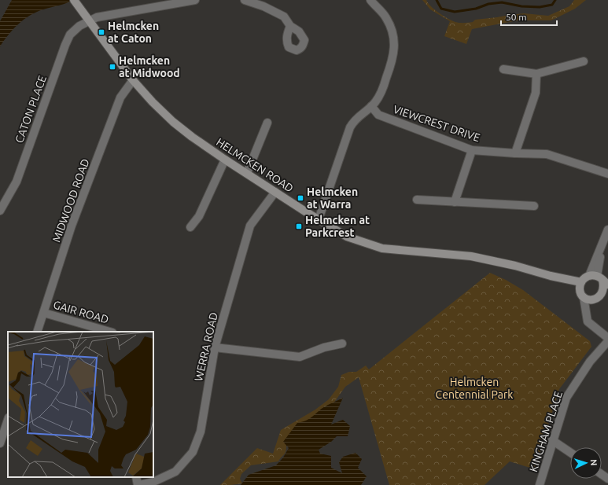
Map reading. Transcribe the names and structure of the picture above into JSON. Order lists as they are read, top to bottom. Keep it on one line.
{"streets":{"main road":["HELMCKEN ROAD"],"street":["CATON PLACE","VIEWCREST DRIVE","MIDWOOD ROAD","GAIR ROAD","WERRA ROAD","KINGHAM PLACE"]},"crossings":[["CATON PLACE","HELMCKEN ROAD"],["HELMCKEN ROAD","MIDWOOD ROAD"],["HELMCKEN ROAD","WERRA ROAD"],["MIDWOOD ROAD","GAIR ROAD"]],"parks":["Helmcken Centennial Park"],"places":{"transit":["Helmcken at Caton","Helmcken at Midwood","Helmcken at Warra","Helmcken at Parkcrest"]},"scale_bar":"50 m","north":"right"}
